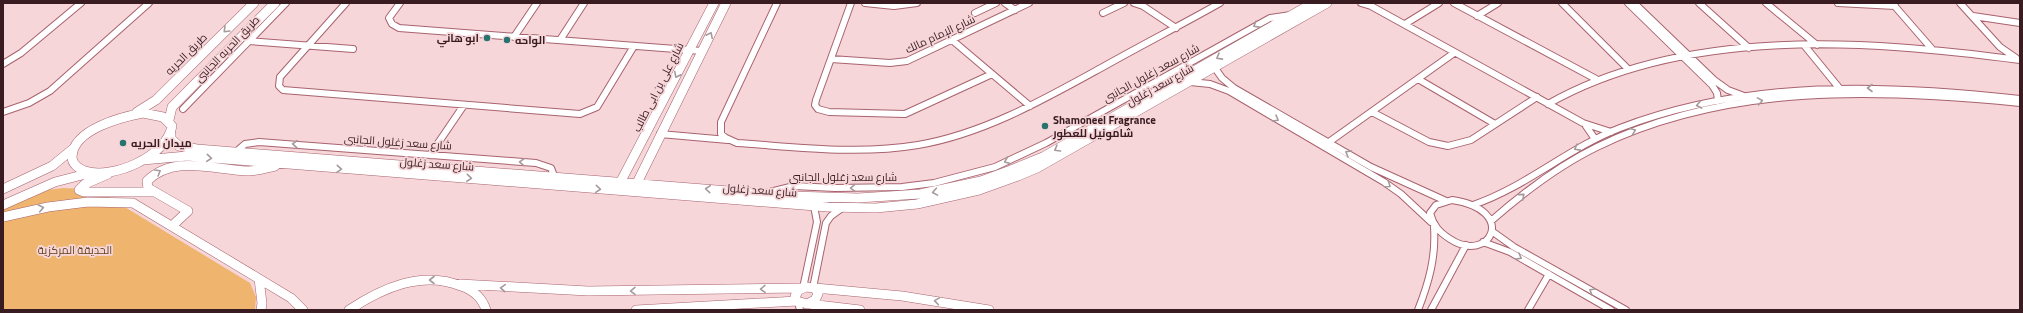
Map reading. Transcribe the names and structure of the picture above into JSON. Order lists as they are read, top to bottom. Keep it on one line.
{"streets":{"main road":["طريق الحريه","شارع سعد زغلول","شارع على بن ابى طالب"],"street":["شارع الإمام مالك","طريق الحريه الجانبى","شارع سعد زغلول الجانبى"]},"crossings":[["شارع سعد زغلول الجانبى","شارع سعد زغلول"],["شارع سعد زغلول","شارع على بن ابى طالب"]],"parks":["الحديقة المركزية"],"places":["ابو هاني","الواحه","Shamoneel Fragrance شامونيل للعطور","ميدان الحريه"]}
